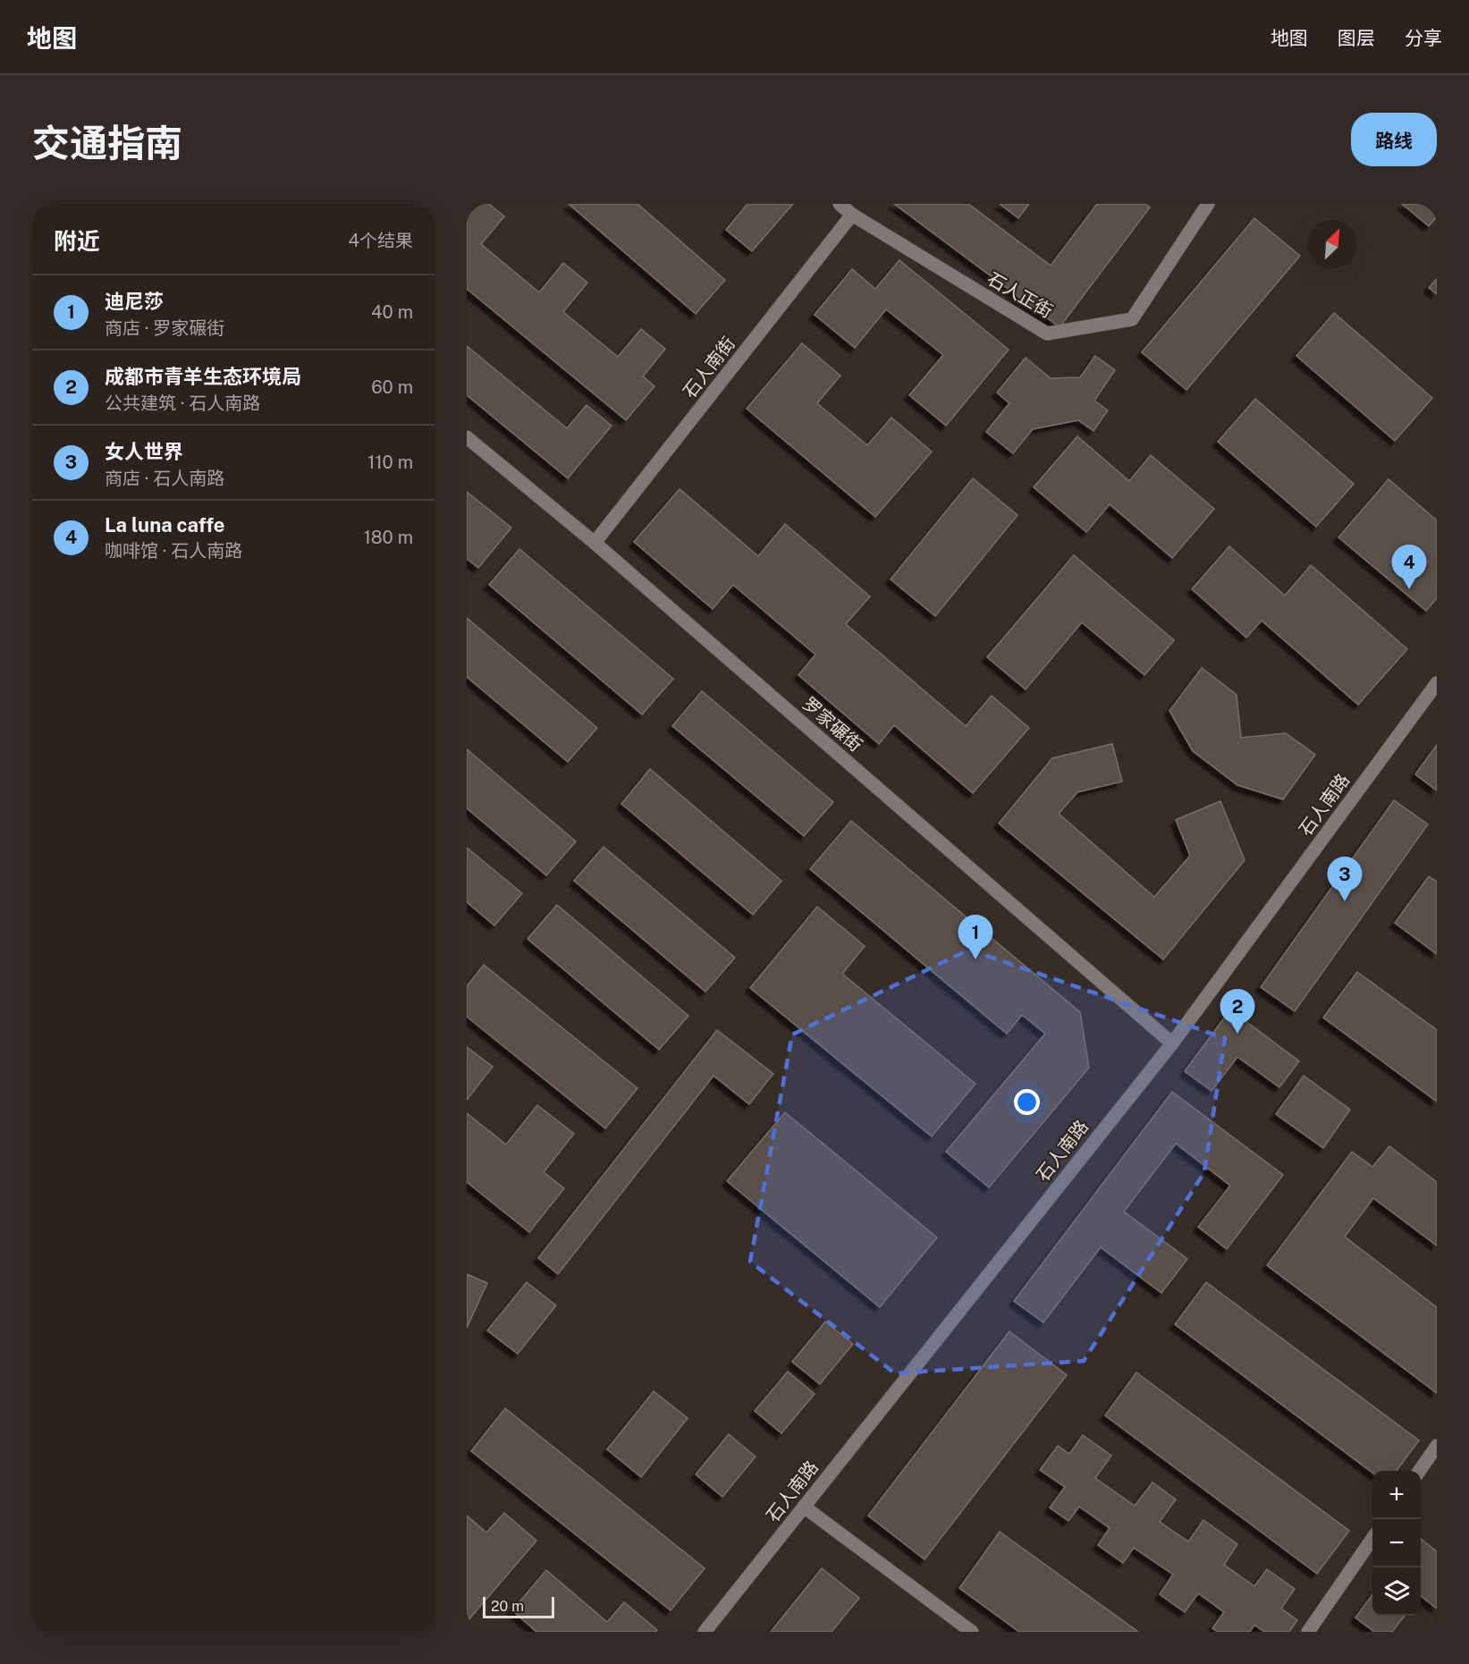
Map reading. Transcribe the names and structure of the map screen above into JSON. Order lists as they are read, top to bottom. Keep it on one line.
{"streets":{"street":["石人正街","石人南街","罗家碾街","石人南路"]},"crossings":[["石人正街","石人南街"],["石人南街","罗家碾街"],["罗家碾街","石人南路"]],"scale_bar":"20 m","north":"top right","page":{"header":"地图","nav":["地图","图层","分享"],"title":"交通指南","buttons":"路线","heading":["附近","4个结果"],"list":[{"mark":"1","name":"迪尼莎","note":"商店 · 罗家碾街","value":"40 m"},{"mark":"2","name":"成都市青羊生态环境局","note":"公共建筑 · 石人南路","value":"60 m"},{"mark":"3","name":"女人世界","note":"商店 · 石人南路","value":"110 m"},{"mark":"4","name":"La luna caffe","note":"咖啡馆 · 石人南路","value":"180 m"}],"pins":["4","3","1","2"],"map_buttons":["+","−"],"scale":"20 m"}}
